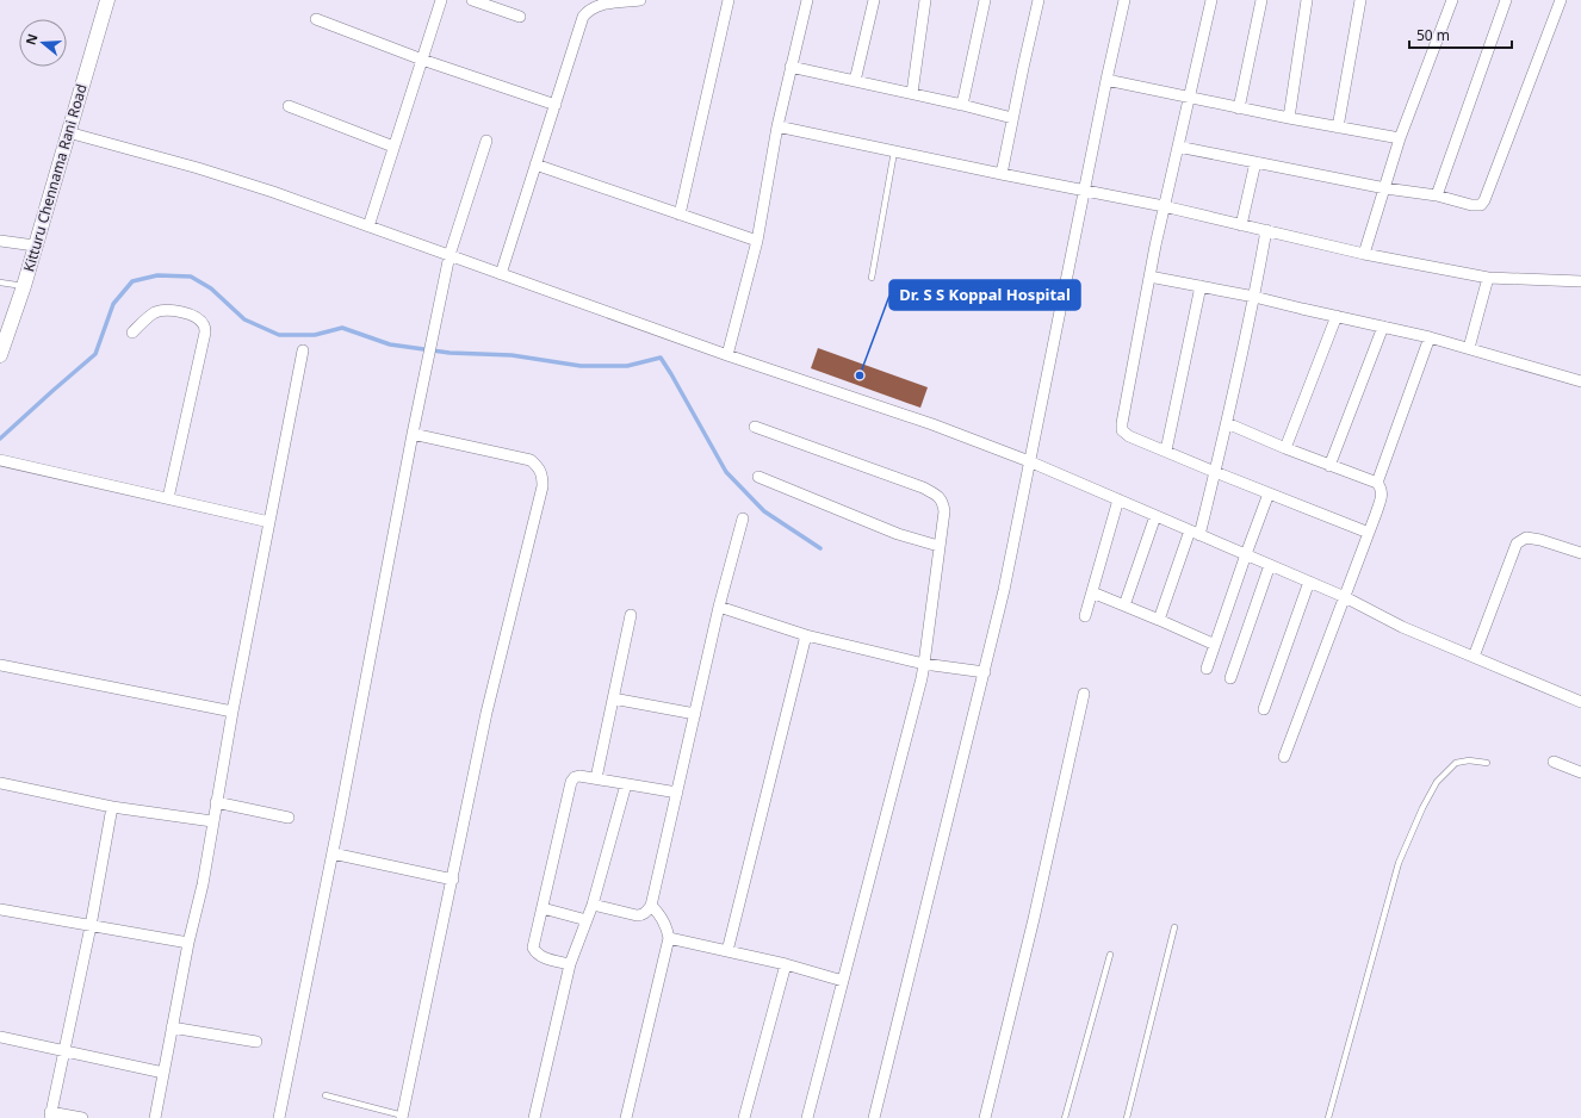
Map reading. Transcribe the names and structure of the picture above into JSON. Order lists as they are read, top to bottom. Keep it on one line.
{"streets":{"street":["Kitturu Chennama Rani Road"]},"places":["Dr. S S Koppal Hospital"],"scale_bar":"50 m","north":"left"}
